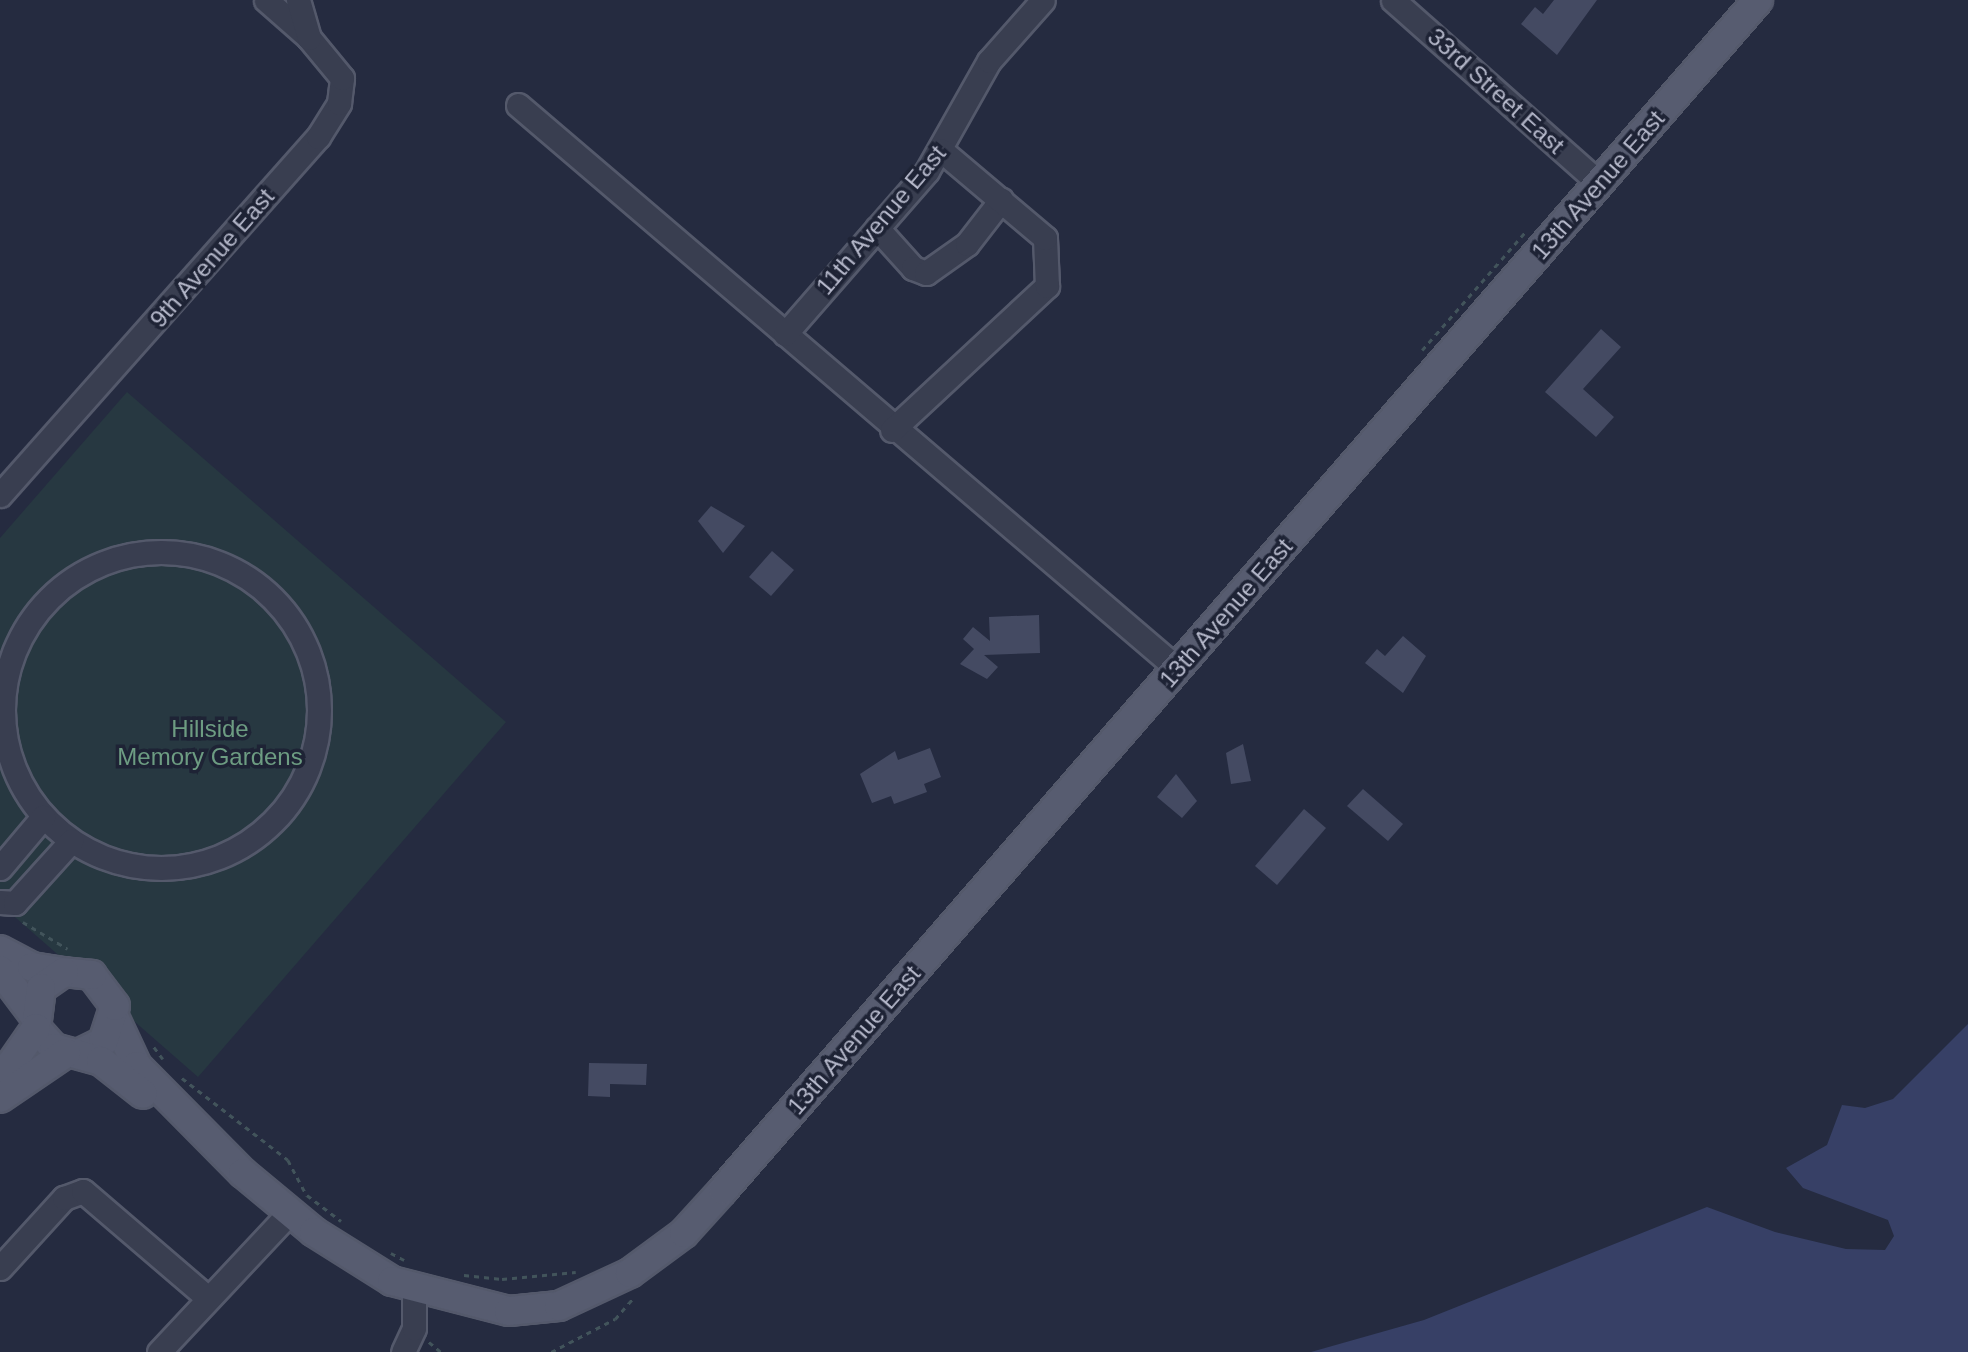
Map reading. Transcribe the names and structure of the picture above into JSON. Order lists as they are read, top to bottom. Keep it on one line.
{"streets":{"main road":["13th Avenue East"],"street":["33rd Street East","11th Avenue East","9th Avenue East"]},"crossings":[["33rd Street East","13th Avenue East"]],"parks":["Hillside Memory Gardens"]}
